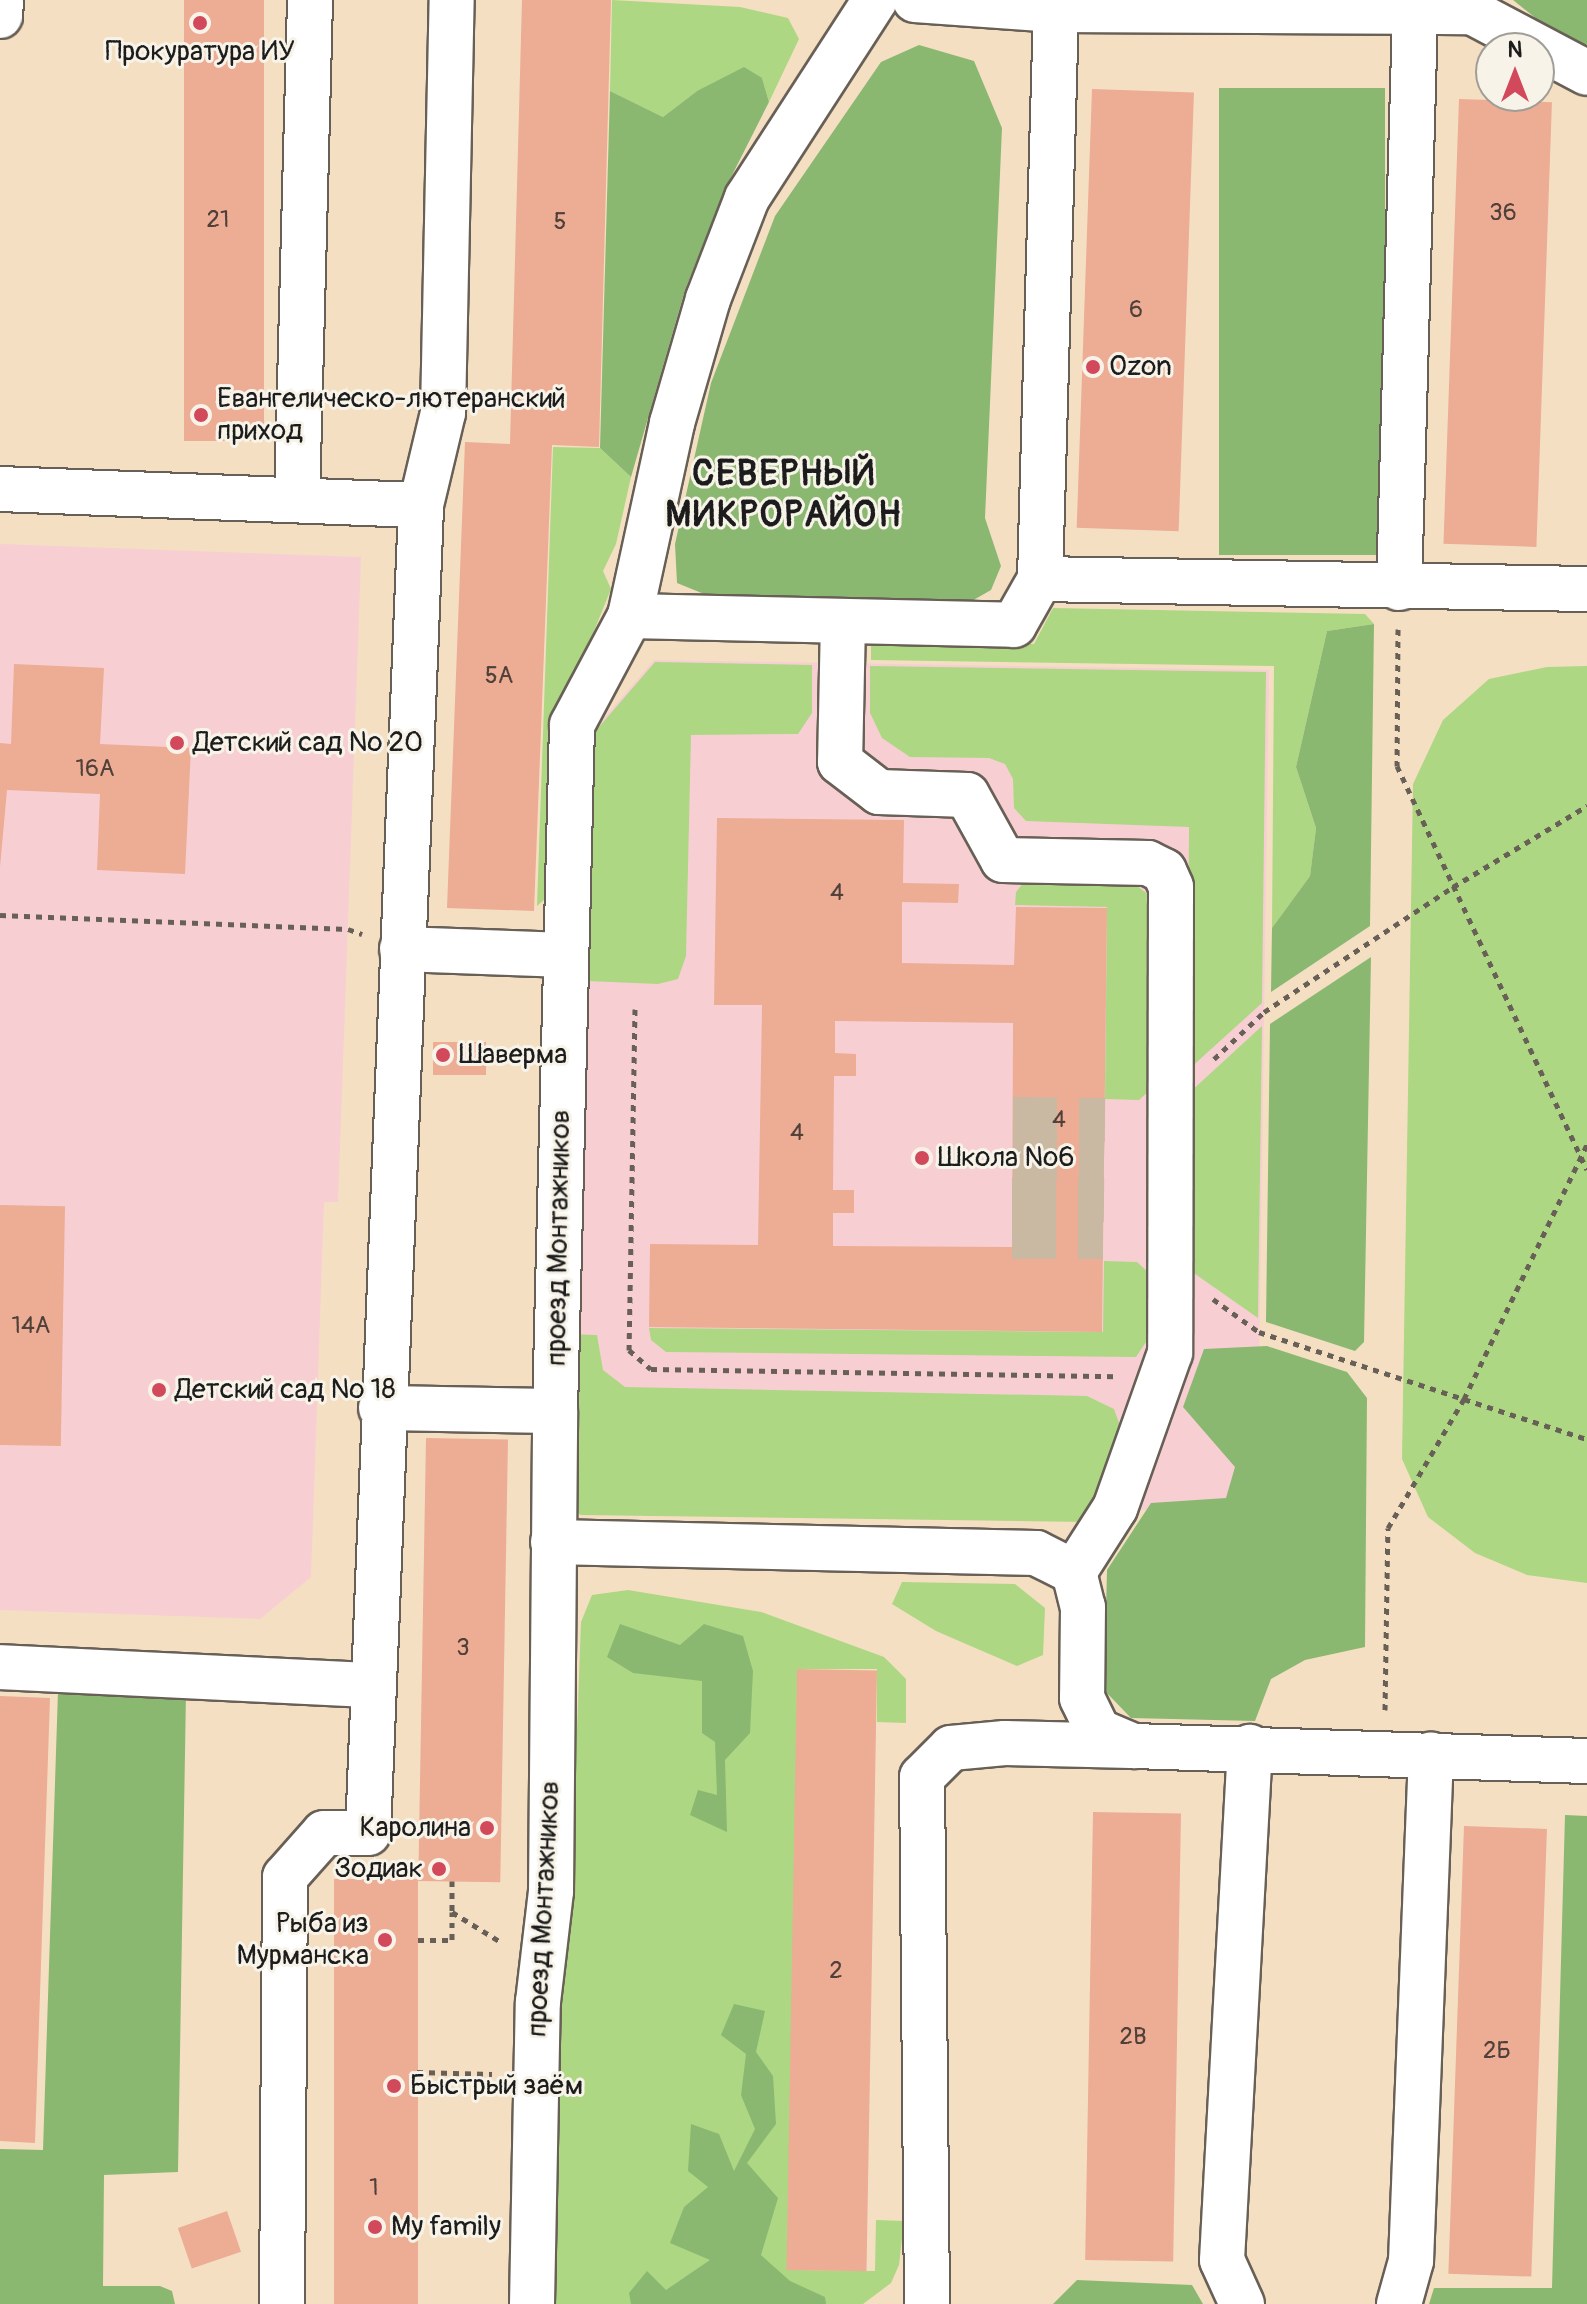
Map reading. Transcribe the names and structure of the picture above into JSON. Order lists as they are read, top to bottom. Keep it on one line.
{"streets":{"street":["проезд Монтажников"]},"districts":["СЕВЕРНЫЙ МИКРОРАЙОН"],"places":["Прокуратура ИУ","Ozon","Евангелическо-лютеранский приход","Детский сад № 20","Шаверма","Школа №6","Детский сад № 18","Каролина","Зодиак","Рыба из Мурманска","Быстрый заём","My family"],"house_numbers":["36","21","5","6","5А","16А","4","4","4","14А","3","2","2В","2Б","1"],"north":"top"}
